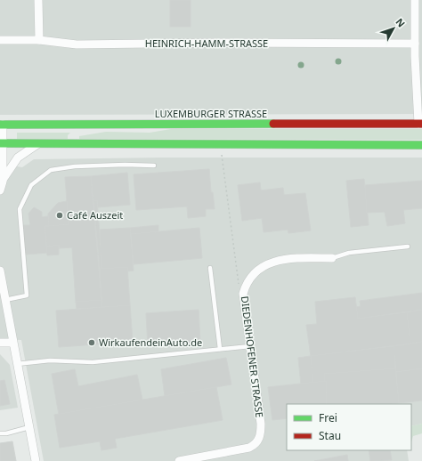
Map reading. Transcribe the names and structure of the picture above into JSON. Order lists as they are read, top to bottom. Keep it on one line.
{"streets":{"main road":["LUXEMBURGER STRASSE"],"street":["HEINRICH-HAMM-STRASSE","DIEDENHOFENER STRASSE"]},"places":["Café Auszeit","WirkaufendeinAuto.de"],"legend":["Frei","Stau"],"north":"top right"}
